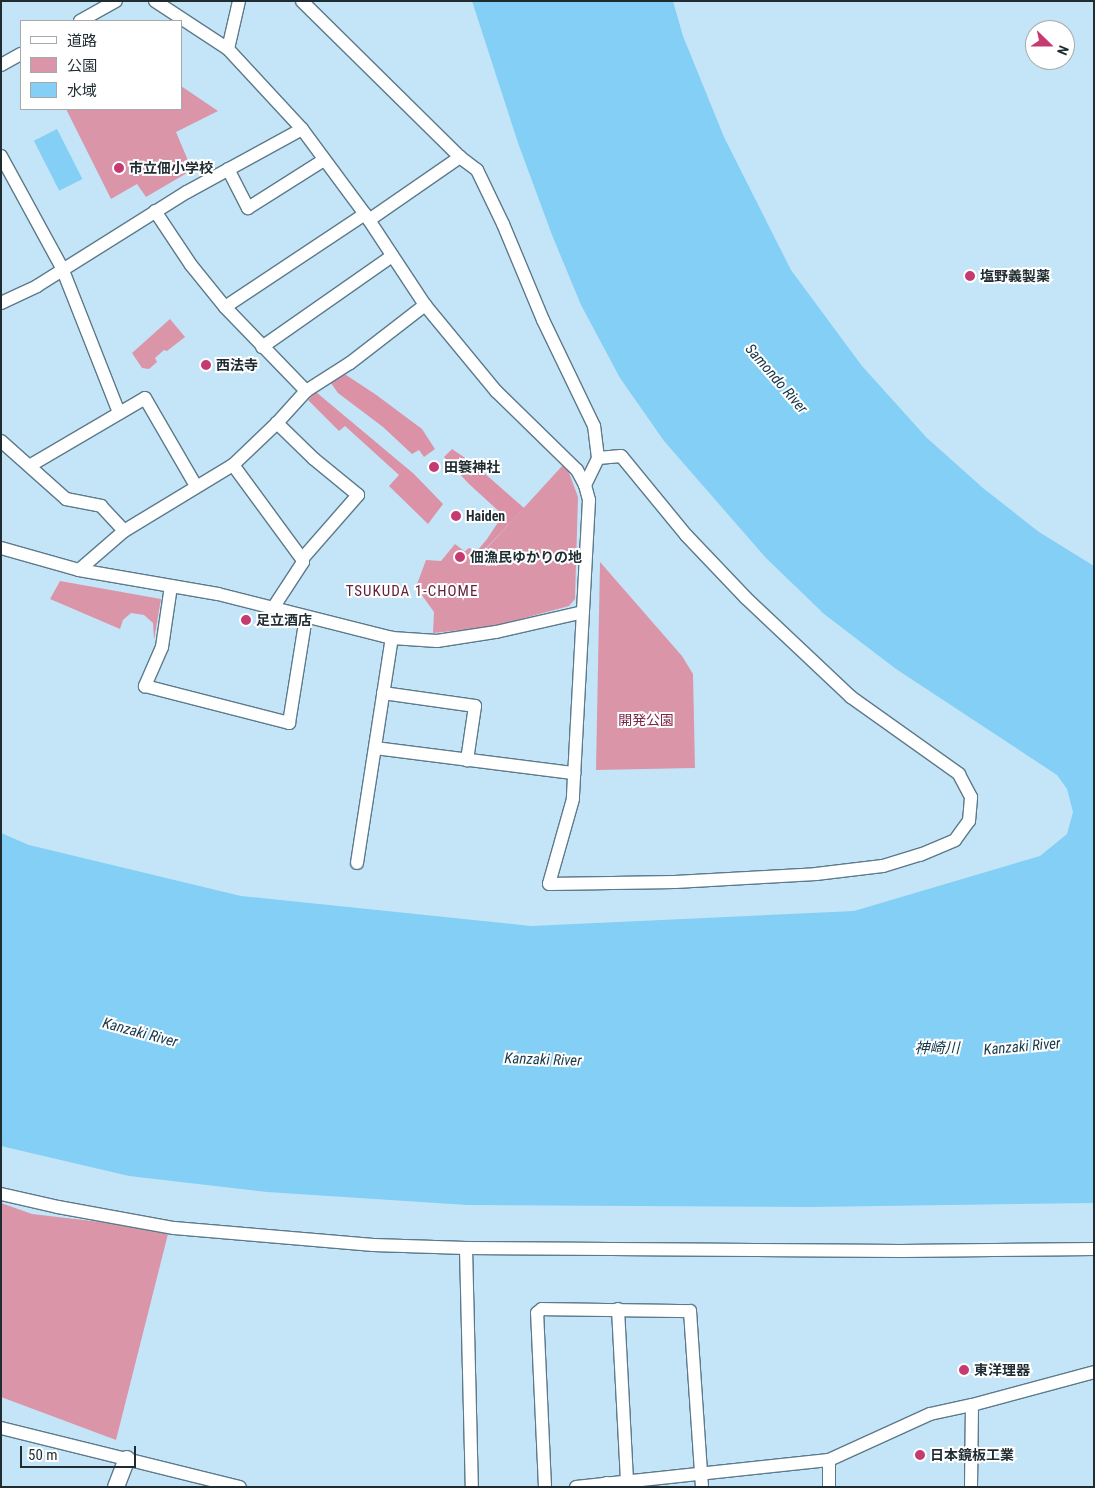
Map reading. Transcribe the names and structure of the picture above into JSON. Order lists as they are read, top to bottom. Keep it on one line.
{"districts":["TSUKUDA 1-CHOME"],"water":["Samondo River","Kanzaki River","神崎川"],"parks":["開発公園"],"places":["市立佃小学校","塩野義製薬","西法寺","田簑神社","Haiden","佃漁民ゆかりの地","足立酒店","東洋理器","日本鏡板工業"],"legend":["道路","公園","水域"],"scale_bar":"50 m","north":"right"}
